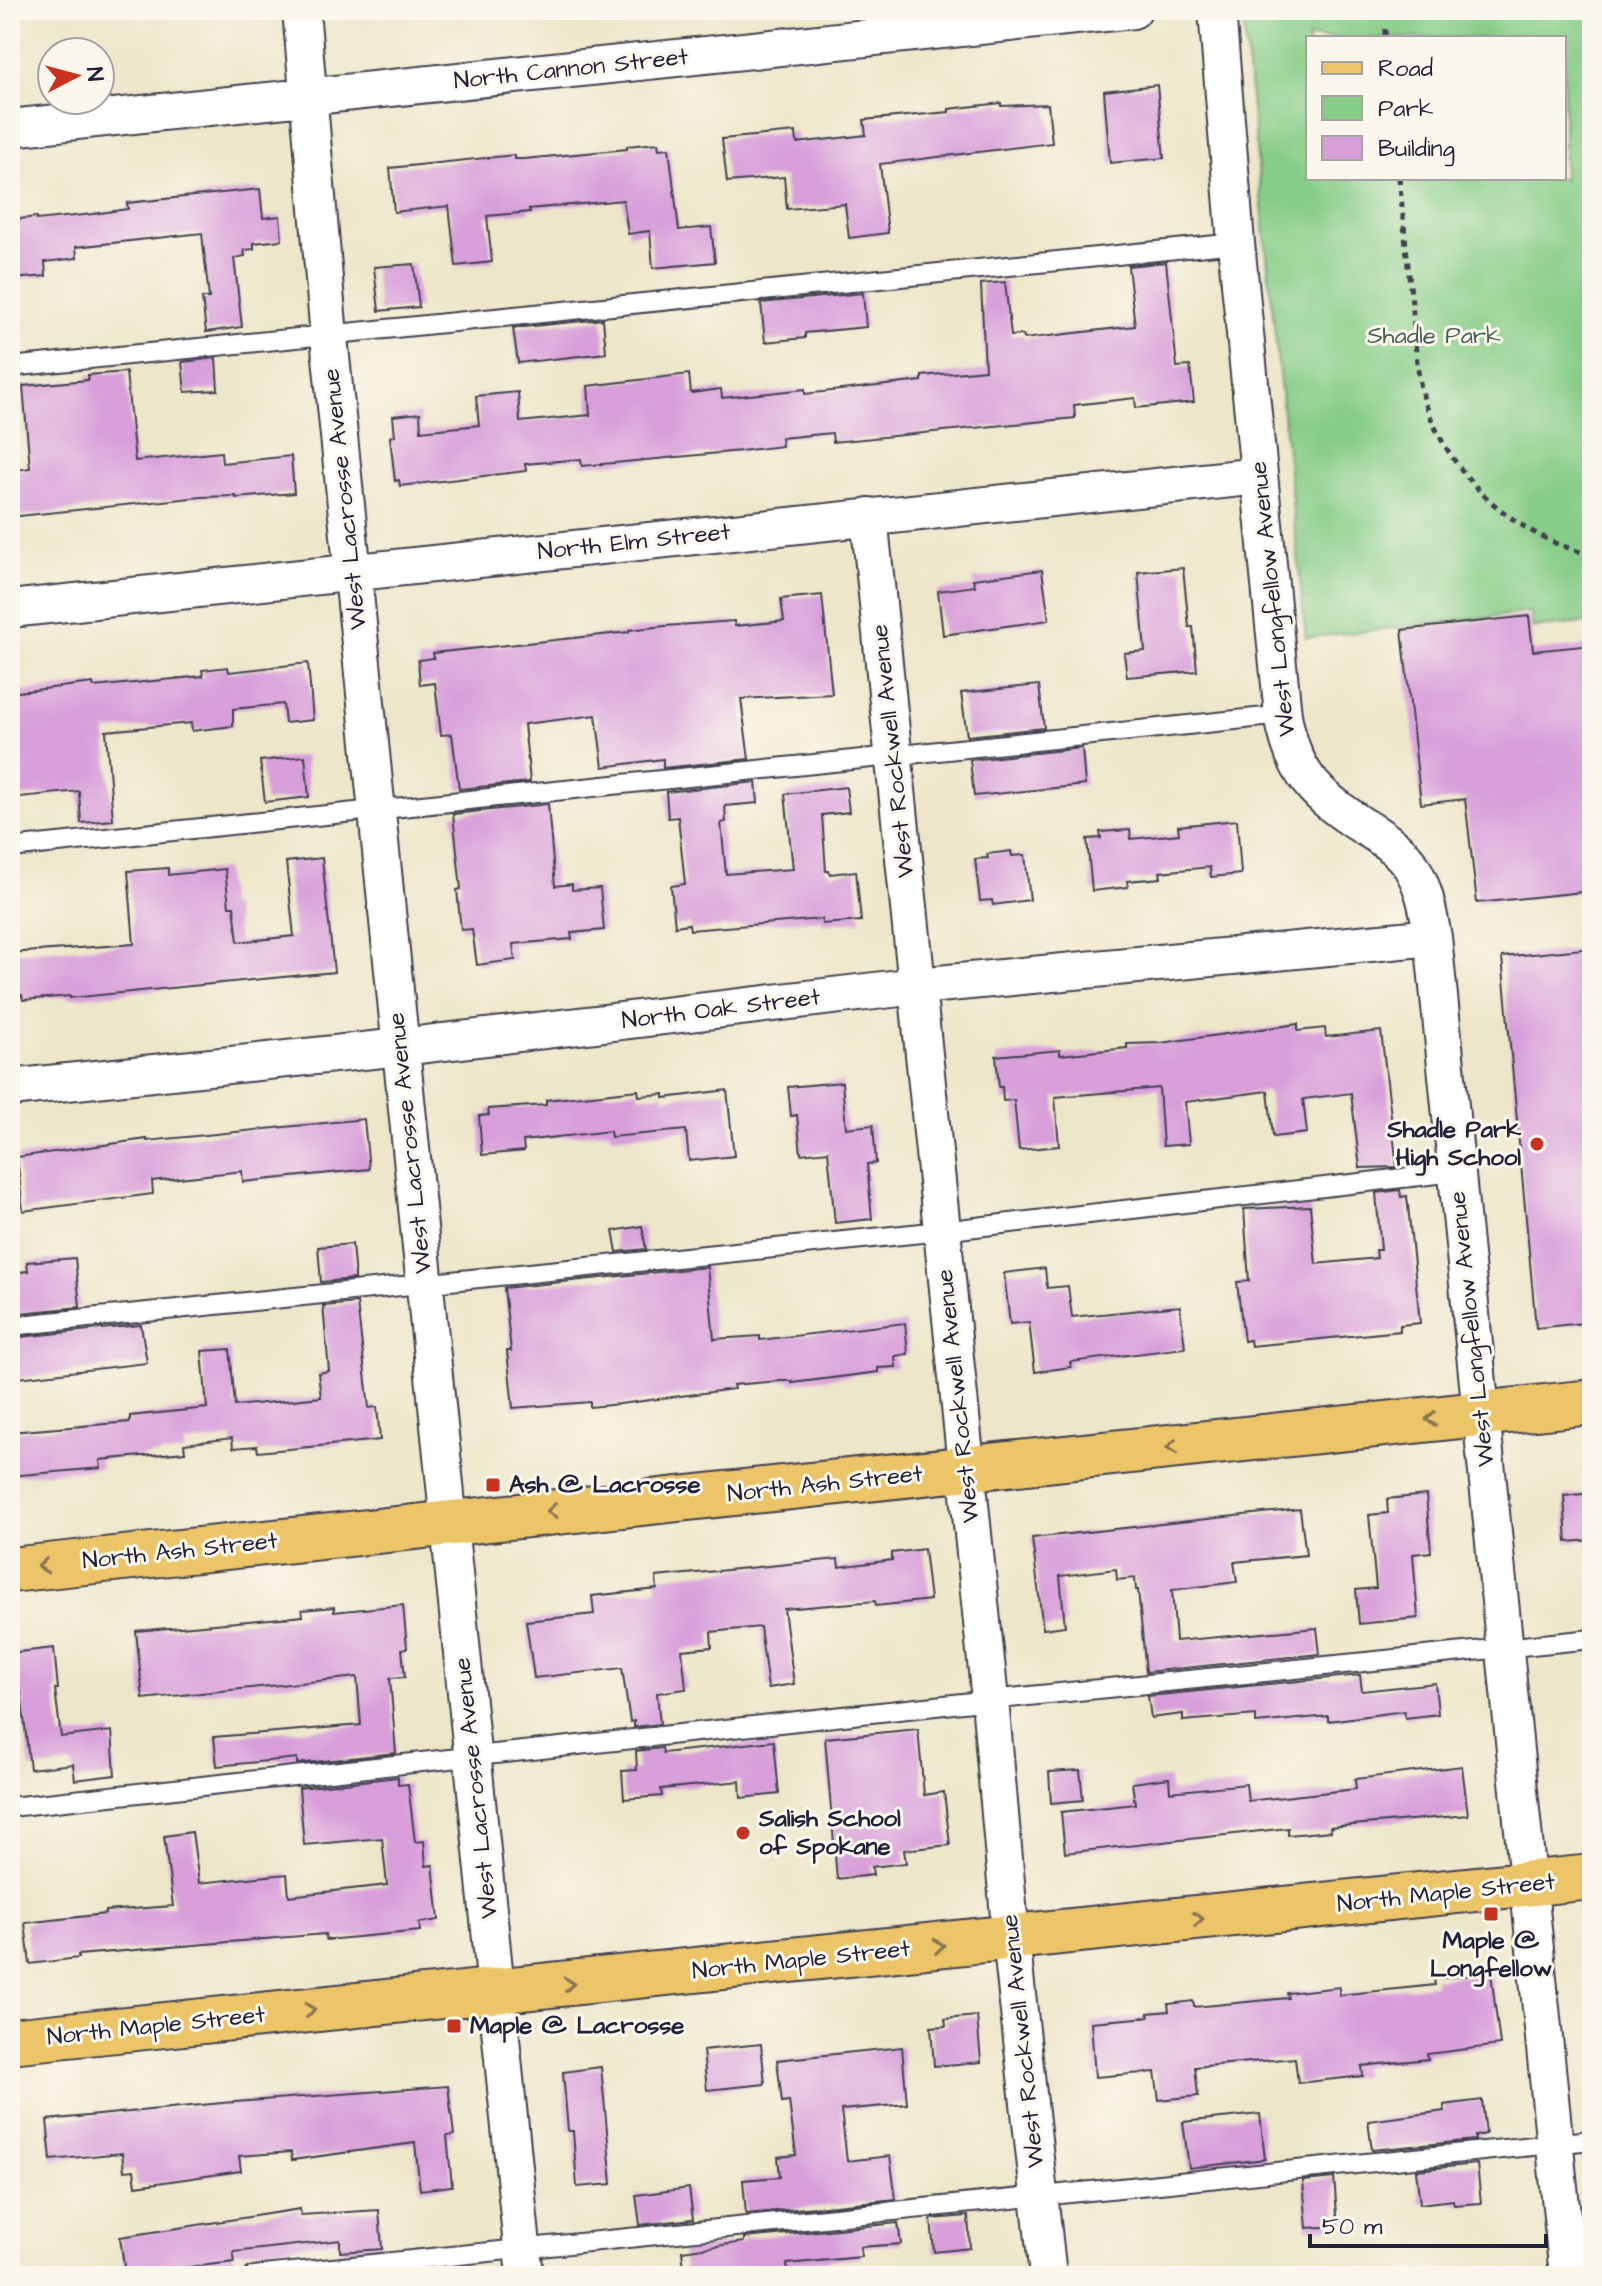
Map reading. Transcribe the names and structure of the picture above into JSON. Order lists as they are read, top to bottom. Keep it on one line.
{"streets":{"main road":["North Ash Street","North Maple Street"],"street":["North Cannon Street","West Lacrosse Avenue","North Elm Street","West Longfellow Avenue","West Rockwell Avenue","North Oak Street"]},"crossings":[["North Cannon Street","West Lacrosse Avenue"],["West Lacrosse Avenue","North Elm Street"],["West Lacrosse Avenue","North Oak Street"],["West Lacrosse Avenue","North Ash Street"],["West Lacrosse Avenue","North Maple Street"],["North Elm Street","West Longfellow Avenue"],["North Elm Street","West Rockwell Avenue"],["West Longfellow Avenue","North Oak Street"],["West Longfellow Avenue","North Ash Street"],["West Longfellow Avenue","North Maple Street"],["West Rockwell Avenue","North Oak Street"],["West Rockwell Avenue","North Ash Street"],["West Rockwell Avenue","North Maple Street"]],"one_way":["North Ash Street","North Maple Street"],"parks":["Shadle Park"],"places":{"other":["Shadle Park High School","Salish School of Spokane"],"transit":["Ash @ Lacrosse","Maple @ Longfellow","Maple @ Lacrosse"]},"legend":["Road","Park","Building"],"scale_bar":"50 m","north":"right"}
